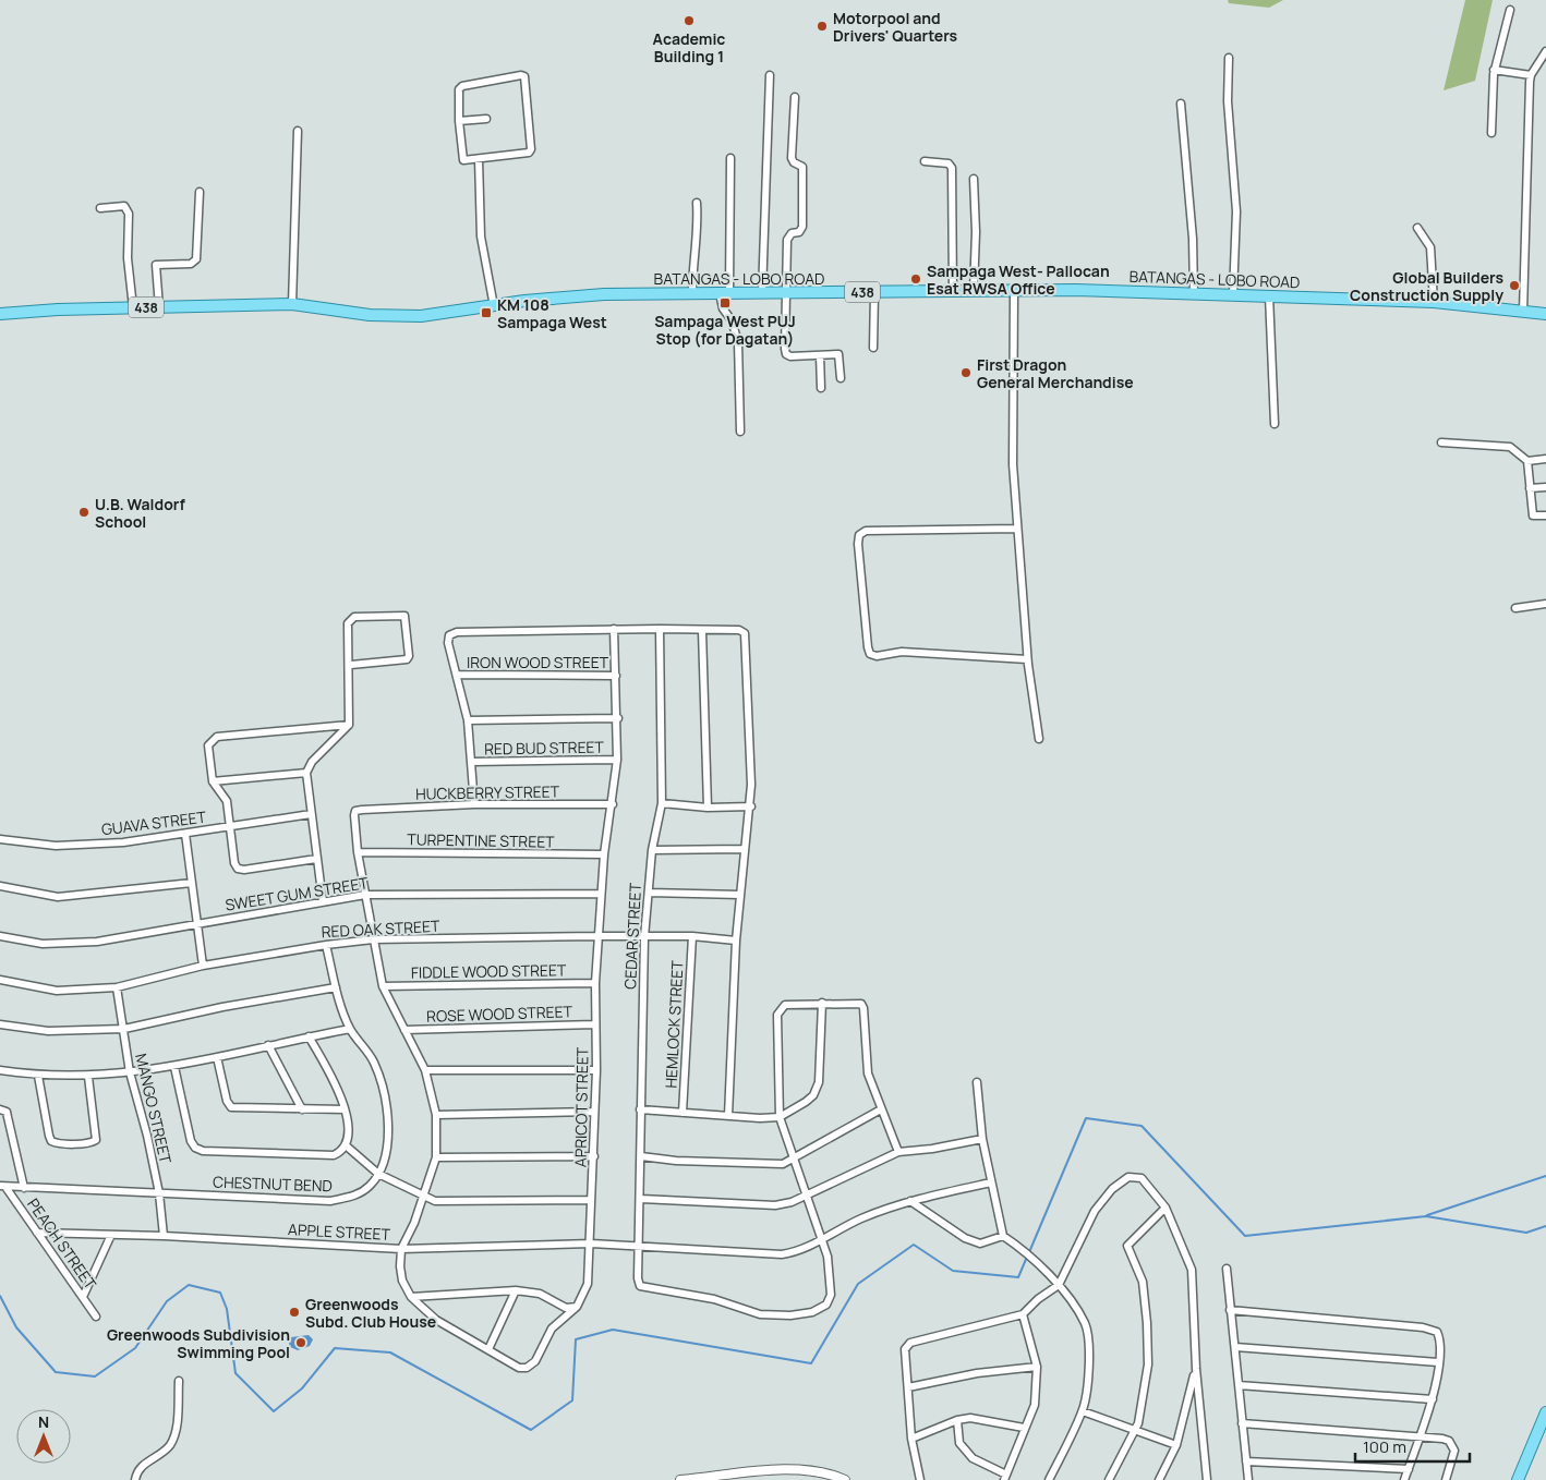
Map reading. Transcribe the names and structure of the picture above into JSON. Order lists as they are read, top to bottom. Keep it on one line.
{"streets":{"main road":["BATANGAS - LOBO ROAD","438"],"street":["IRON WOOD STREET","RED BUD STREET","HUCKBERRY STREET","GUAVA STREET","TURPENTINE STREET","SWEET GUM STREET","RED OAK STREET","CEDAR STREET","FIDDLE WOOD STREET","ROSE WOOD STREET","HEMLOCK STREET","APRICOT STREET","MANGO STREET","CHESTNUT BEND","APPLE STREET","PEACH STREET"]},"crossings":[["IRON WOOD STREET","APRICOT STREET"],["RED BUD STREET","APRICOT STREET"],["HUCKBERRY STREET","TURPENTINE STREET"],["HUCKBERRY STREET","APRICOT STREET"],["TURPENTINE STREET","APRICOT STREET"],["SWEET GUM STREET","APRICOT STREET"],["RED OAK STREET","CEDAR STREET"],["RED OAK STREET","HEMLOCK STREET"],["RED OAK STREET","APRICOT STREET"],["RED OAK STREET","MANGO STREET"],["RED OAK STREET","CHESTNUT BEND"],["CEDAR STREET","APPLE STREET"],["FIDDLE WOOD STREET","APRICOT STREET"],["ROSE WOOD STREET","APRICOT STREET"],["APRICOT STREET","APPLE STREET"],["MANGO STREET","CHESTNUT BEND"],["MANGO STREET","APPLE STREET"],["CHESTNUT BEND","PEACH STREET"],["APPLE STREET","PEACH STREET"]],"places":{"other":["Academic Building 1","Motorpool and Drivers' Quarters","Sampaga West- Pallocan Esat RWSA Office","Global Builders Construction Supply","First Dragon General Merchandise","U.B. Waldorf School","Greenwoods Subd. Club House","Greenwoods Subdivision Swimming Pool"],"transit":["Sampaga West PUJ Stop (for Dagatan)","KM 108 Sampaga West"]},"scale_bar":"100 m","north":"top"}
